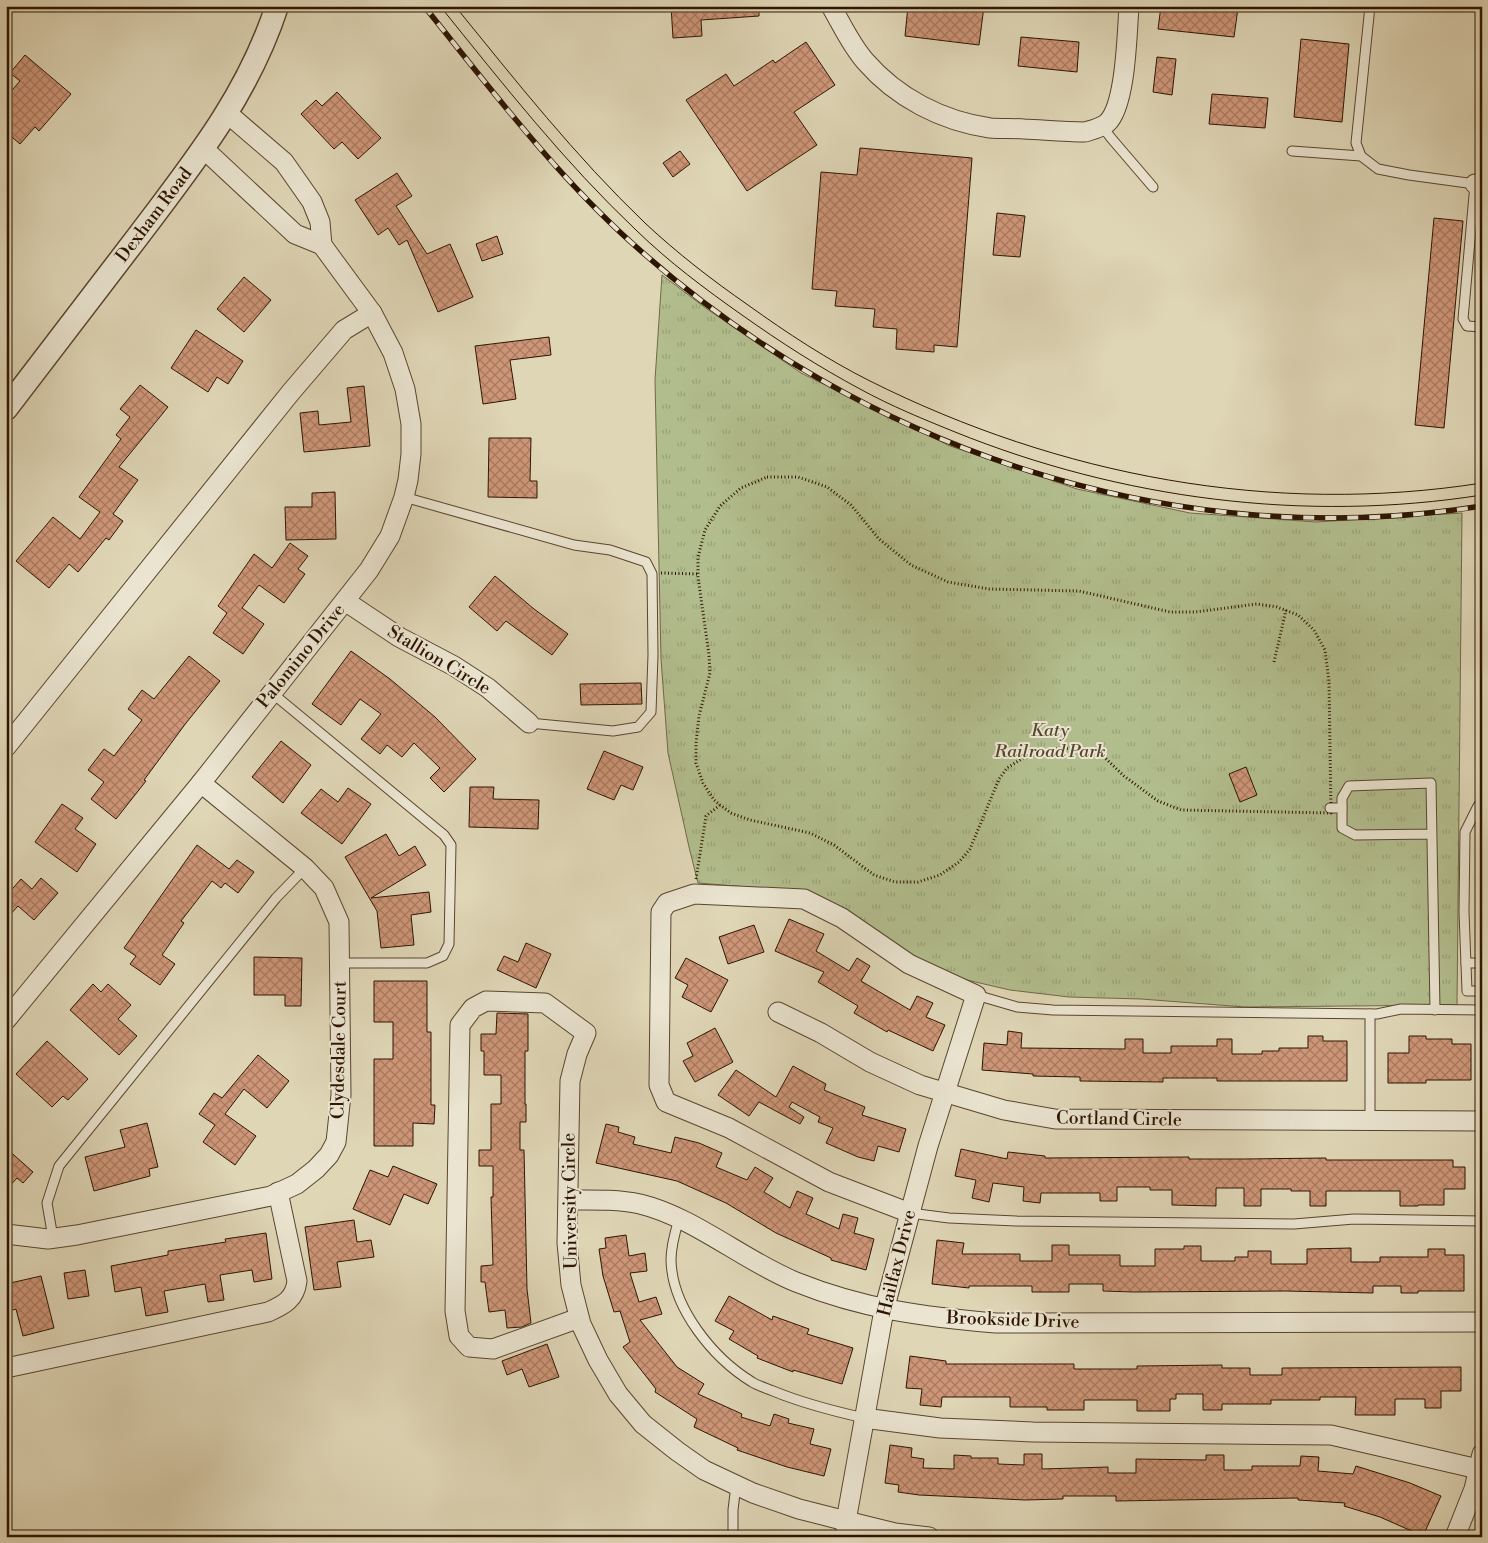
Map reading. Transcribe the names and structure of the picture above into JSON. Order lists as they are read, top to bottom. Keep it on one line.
{"streets":{"street":["Dexham Road","Palomino Drive","Stallion Circle","Clydesdale Court","Cortland Circle","University Circle","Hailfax Drive","Brookside Drive"]},"crossings":[["Palomino Drive","Stallion Circle"],["Palomino Drive","Clydesdale Court"],["Cortland Circle","Hailfax Drive"],["University Circle","Hailfax Drive"],["University Circle","Brookside Drive"],["Hailfax Drive","Brookside Drive"]],"parks":["Katy Railroad Park"]}
